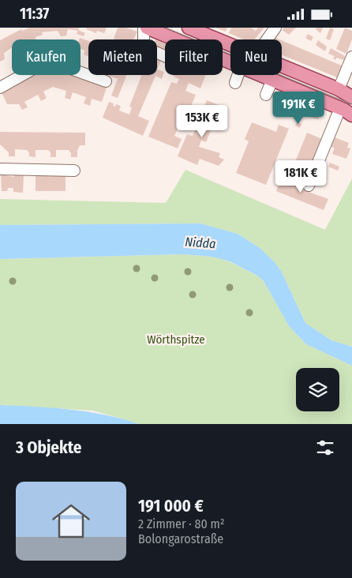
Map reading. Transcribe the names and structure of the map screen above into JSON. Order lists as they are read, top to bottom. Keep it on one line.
{"water":["Nidda"],"parks":["Wörthspitze"],"page":{"status":"11:37","chip":["Kaufen","Mieten","Filter","Neu"],"price":["191K €","153K €","181K €"],"heading":"3 Objekte","list":[{"name":"191 000 €","note":"2 Zimmer · 80 m² · Bolongarostraße"}]}}
